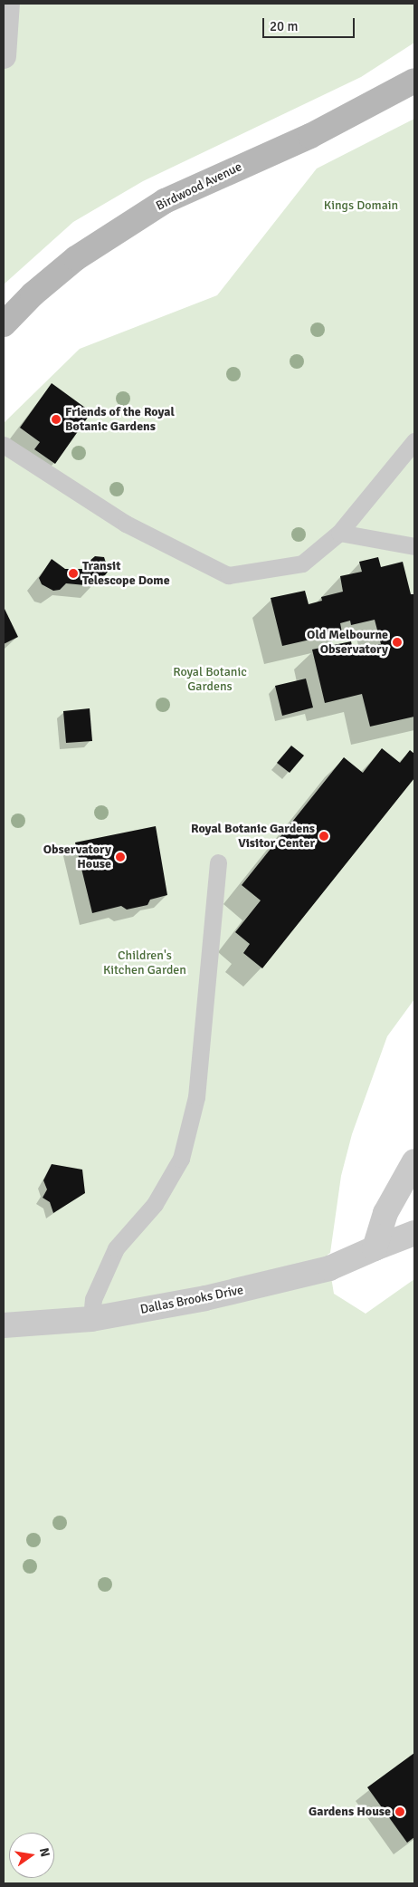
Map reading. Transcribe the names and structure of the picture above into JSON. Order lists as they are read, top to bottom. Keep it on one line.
{"streets":{"street":["Birdwood Avenue","Dallas Brooks Drive"]},"parks":["Kings Domain","Royal Botanic Gardens","Children's Kitchen Garden"],"places":["Friends of the Royal Botanic Gardens","Transit Telescope Dome","Old Melbourne Observatory","Royal Botanic Gardens Visitor Center","Observatory House","Gardens House"],"scale_bar":"20 m","north":"right"}
